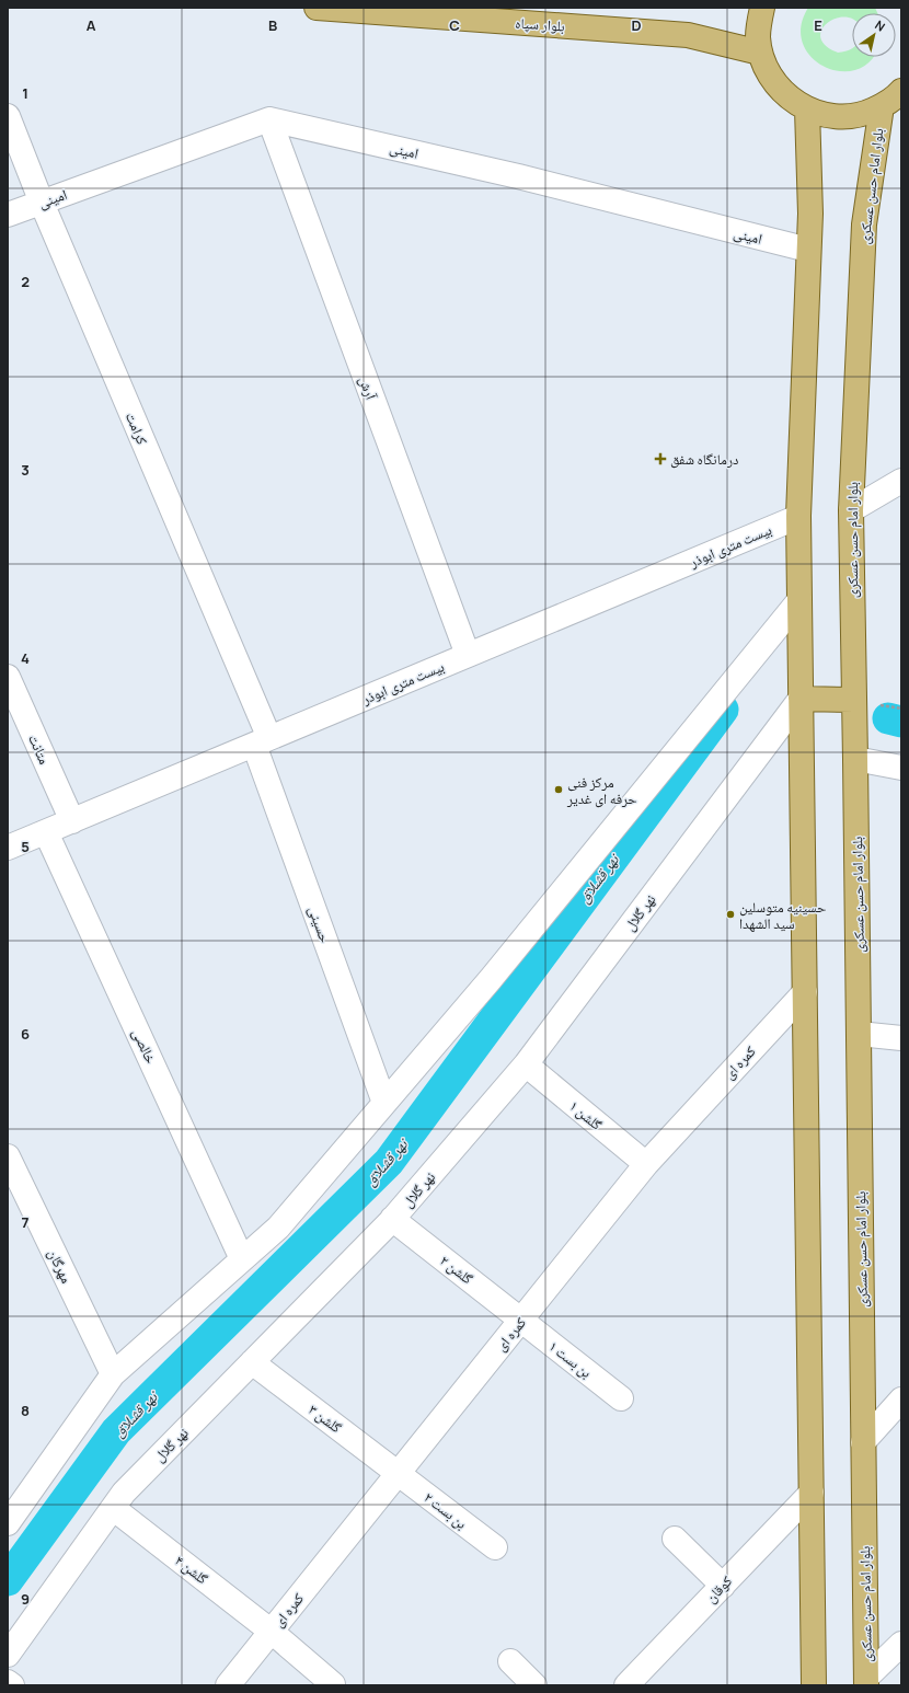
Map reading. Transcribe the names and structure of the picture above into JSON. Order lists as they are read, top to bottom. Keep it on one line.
{"streets":{"main road":["بلوار سپاه","بلوار امام حسن عسکری"],"street":["امینی","آرش","کرامت","بیست متری ابوذر","متانت","نهر گلال","حسینی","خالصی","کمره ای","گلشن ۱","مهرگان","گلشن ۲","بن بست ۱","گلشن ۳","بن بست ۲","گلشن ۴","کوقان"]},"crossings":[["امینی","آرش"],["امینی","کرامت"],["آرش","بیست متری ابوذر"],["کرامت","بیست متری ابوذر"],["کرامت","حسینی"],["بیست متری ابوذر","متانت"],["بیست متری ابوذر","حسینی"],["بیست متری ابوذر","خالصی"],["نهر گلال","گلشن ۱"],["نهر گلال","گلشن ۲"],["نهر گلال","گلشن ۳"],["نهر گلال","گلشن ۴"],["کمره ای","گلشن ۱"],["کمره ای","گلشن ۲"],["کمره ای","بن بست ۱"],["کمره ای","گلشن ۳"],["کمره ای","بن بست ۲"],["کمره ای","گلشن ۴"],["گلشن ۲","بن بست ۱"],["گلشن ۳","بن بست ۲"]],"water":["نهر قشلاق"],"places":{"health":["درمانگاه شفق"],"other":["مرکز فنی حرفه ای غدیر","حسینیه متوسلین سید الشهدا"]},"north":"top right","grid":{"columns":["A","B","C","D","E"],"rows":["1","2","3","4","5","6","7","8","9"]}}
